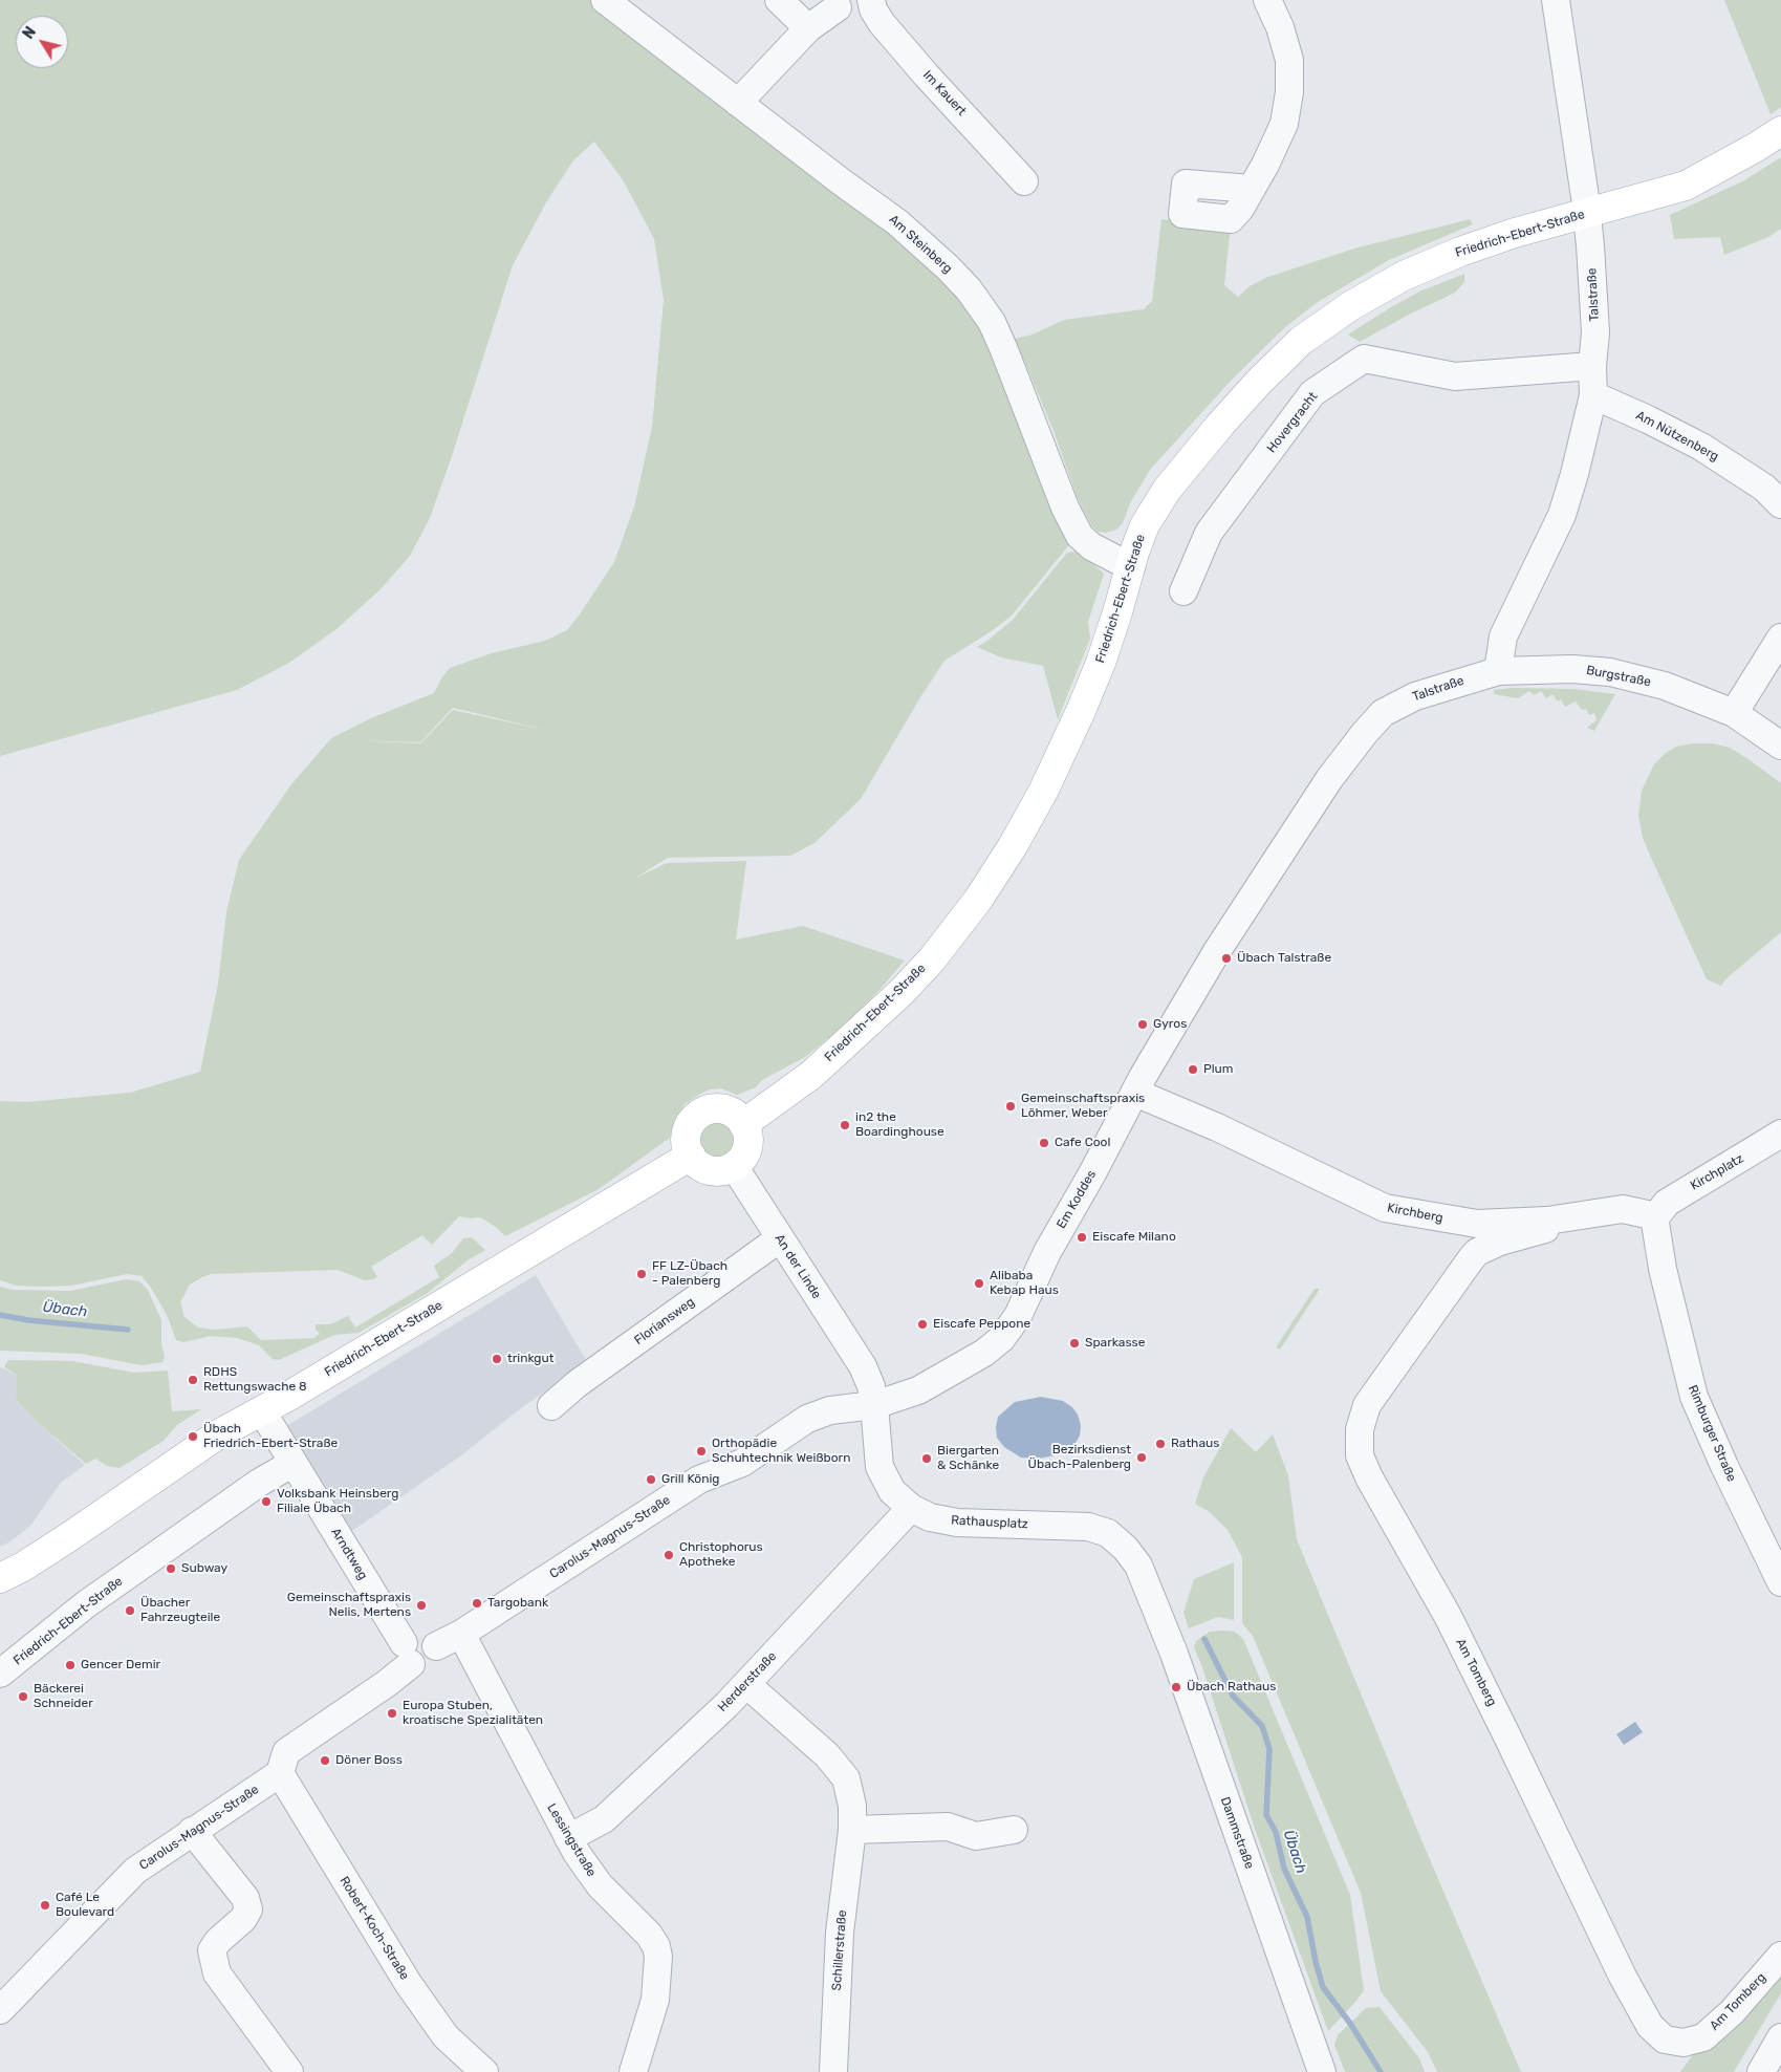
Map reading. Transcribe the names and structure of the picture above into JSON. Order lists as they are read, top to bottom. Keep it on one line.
{"streets":{"main road":["Friedrich-Ebert-Straße"],"street":["Im Kauert","Am Steinberg","Talstraße","Hovergracht","Am Nützenberg","Burgstraße","Kirchplatz","Em Koddes","Kirchberg","An der Linde","Floriansweg","Rimburger Straße","Rathausplatz","Carolus-Magnus-Straße","Arndtweg","Am Tomberg","Herderstraße","Dammstraße","Lessingstraße","Robert-Koch-Straße","Schillerstraße"]},"crossings":[["Friedrich-Ebert-Straße","Am Steinberg"],["Friedrich-Ebert-Straße","Talstraße"],["Friedrich-Ebert-Straße","An der Linde"],["Friedrich-Ebert-Straße","Arndtweg"],["Talstraße","Hovergracht"],["Talstraße","Am Nützenberg"],["Talstraße","Burgstraße"],["Talstraße","Em Koddes"],["Talstraße","Kirchberg"],["Kirchplatz","Kirchberg"],["Kirchplatz","Rimburger Straße"],["Em Koddes","Kirchberg"],["Em Koddes","Rathausplatz"],["Em Koddes","Carolus-Magnus-Straße"],["Kirchberg","Rimburger Straße"],["Kirchberg","Am Tomberg"],["An der Linde","Floriansweg"],["An der Linde","Rathausplatz"],["Rathausplatz","Carolus-Magnus-Straße"],["Rathausplatz","Herderstraße"],["Rathausplatz","Dammstraße"],["Carolus-Magnus-Straße","Arndtweg"],["Carolus-Magnus-Straße","Lessingstraße"],["Carolus-Magnus-Straße","Robert-Koch-Straße"],["Herderstraße","Lessingstraße"],["Herderstraße","Schillerstraße"]],"water":["Übach"],"places":["Übach Talstraße","Gyros","Plum","Gemeinschaftspraxis Löhmer, Weber","in2 the Boardinghouse","Cafe Cool","Eiscafe Milano","FF LZ-Übach - Palenberg","Alibaba Kebap Haus","Eiscafe Peppone","Sparkasse","trinkgut","RDHS Rettungswache 8","Übach Friedrich-Ebert-Straße","Rathaus","Orthopädie Schuhtechnik Weißborn","Bezirksdienst Übach-Palenberg","Biergarten & Schänke","Grill König","Volksbank Heinsberg Filiale Übach","Christophorus Apotheke","Subway","Targobank","Gemeinschaftspraxis Nelis, Mertens","Übacher Fahrzeugteile","Gencer Demir","Übach Rathaus","Bäckerei Schneider","Europa Stuben, kroatische Spezialitäten","Döner Boss","Café Le Boulevard"],"north":"top left"}
